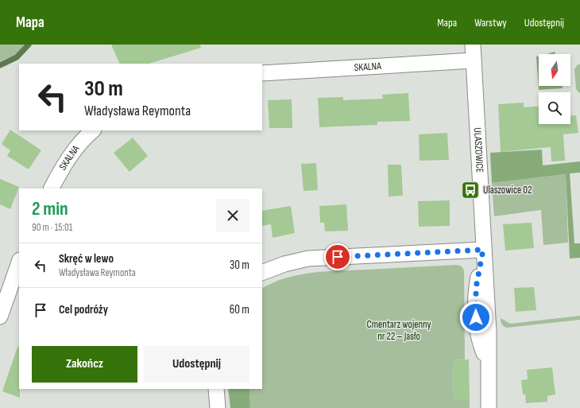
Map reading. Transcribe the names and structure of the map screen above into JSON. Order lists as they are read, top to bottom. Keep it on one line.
{"streets":{"street":["SKALNA","ULASZOWICE"]},"crossings":[["SKALNA","ULASZOWICE"]],"parks":["Cmentarz wojenny nr 22 – Jasło"],"places":{"bus stop":["Ulaszowice 02"]},"north":"bottom","page":{"header":"Mapa","nav":["Mapa","Warstwy","Udostępnij"],"turn":["30 m","Władysława Reymonta"],"heading":["2 min","90 m · 15:01"],"list":[{"name":"Skręć w lewo","note":"Władysława Reymonta","value":"30 m"},{"name":"Cel podróży","value":"60 m"}],"buttons":["Zakończ","Udostępnij"]}}
